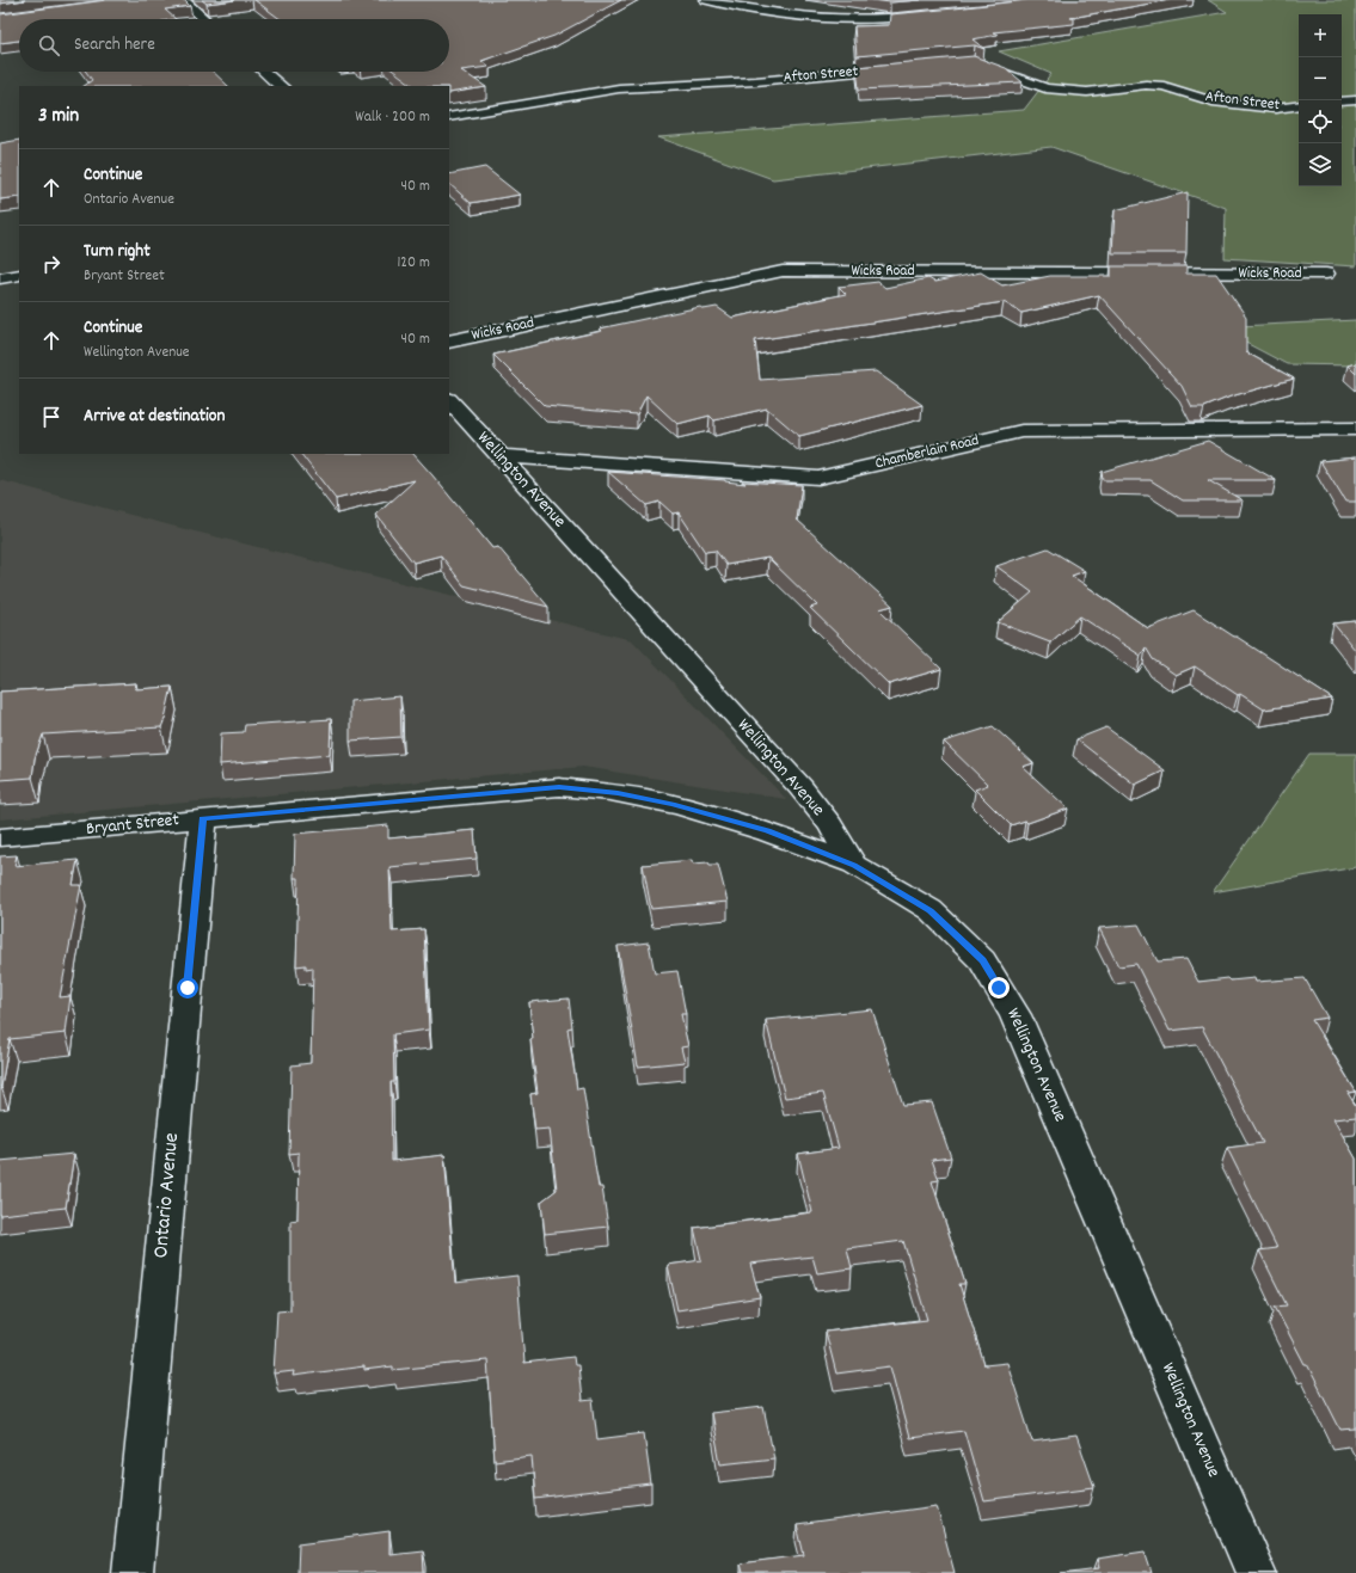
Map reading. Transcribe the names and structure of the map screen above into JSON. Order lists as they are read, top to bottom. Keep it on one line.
{"streets":{"street":["Afton Street","Wicks Road","Chamberlain Road","Wellington Avenue","Bryant Street","Ontario Avenue"]},"crossings":[["Chamberlain Road","Wellington Avenue"],["Wellington Avenue","Bryant Street"],["Bryant Street","Ontario Avenue"]],"page":{"map_buttons":["+","−"],"search":"Search here","heading":["3 min","Walk · 200 m"],"list":[["Continue","Ontario Avenue","40 m"],["Turn right","Bryant Street","120 m"],["Continue","Wellington Avenue","40 m"],"Arrive at destination"]}}
